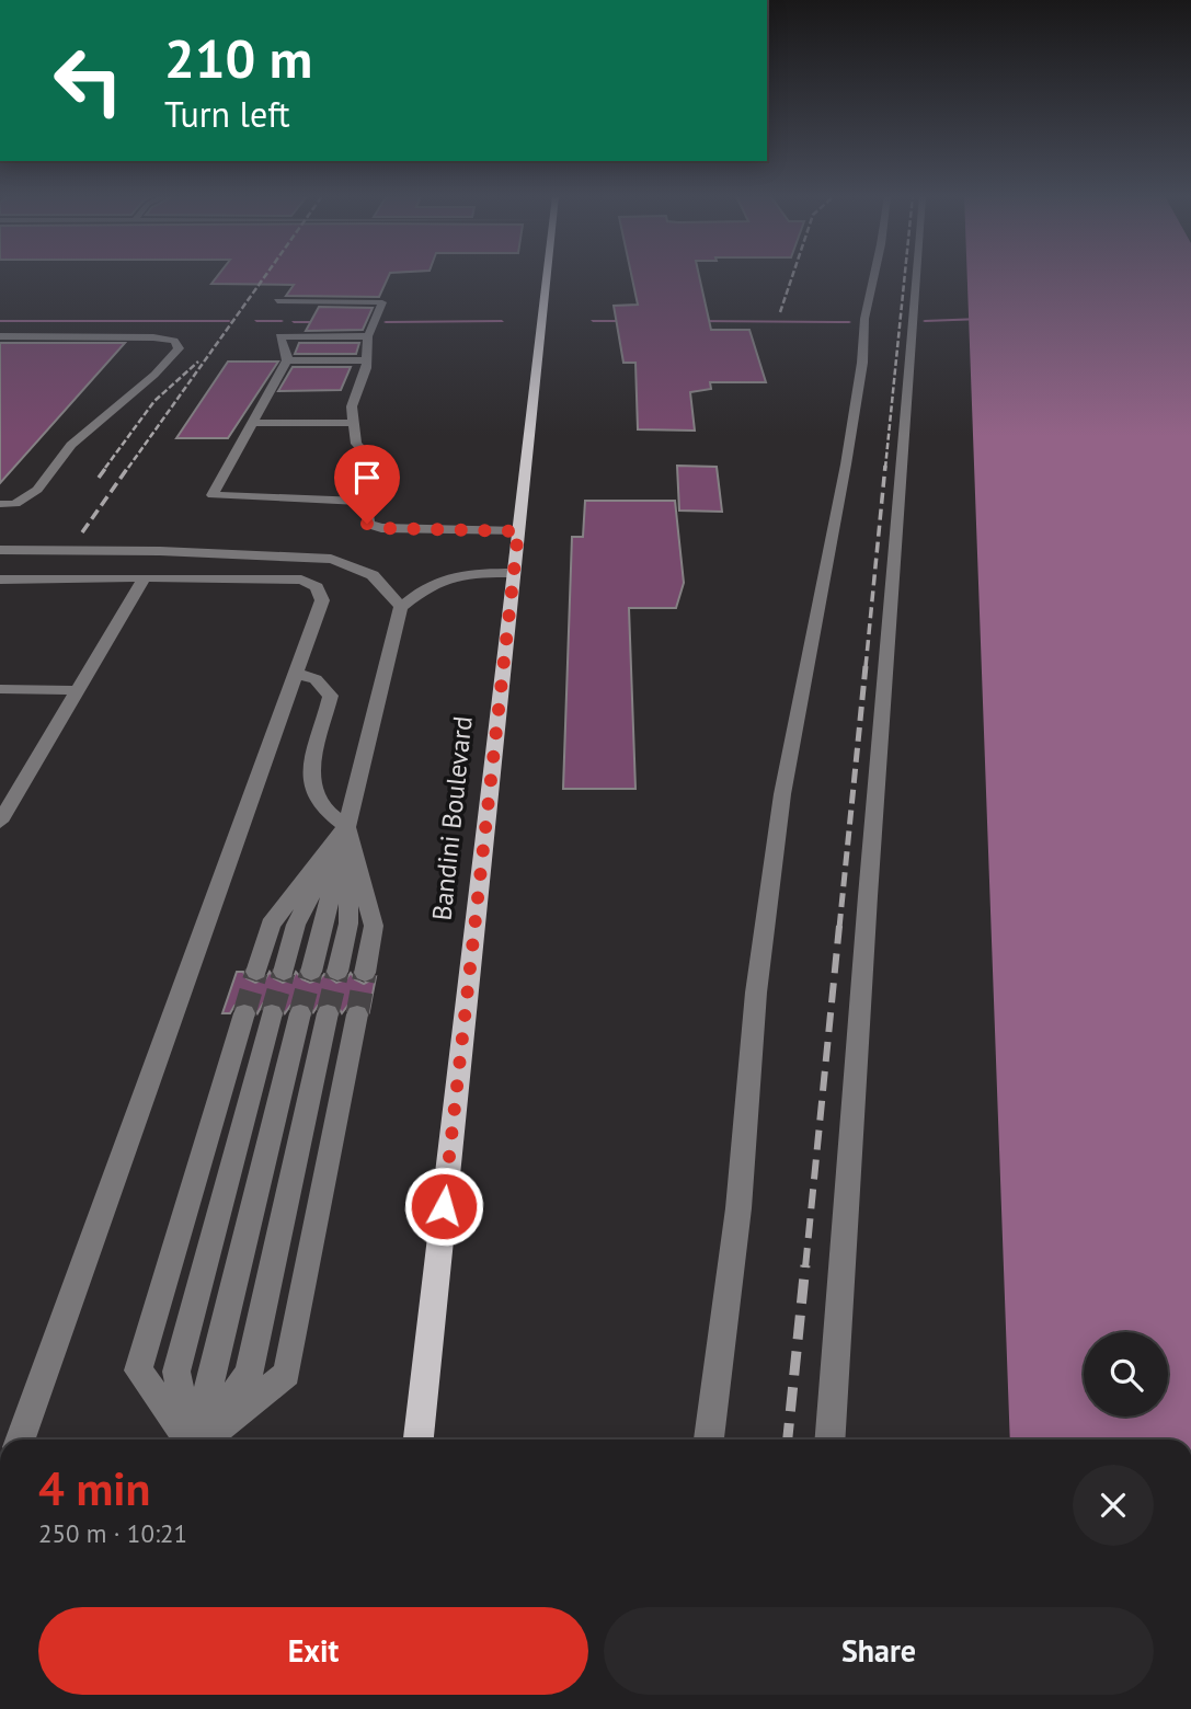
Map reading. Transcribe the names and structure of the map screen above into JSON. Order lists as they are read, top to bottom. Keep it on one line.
{"streets":{"main road":["Bandini Boulevard"]},"page":{"turn":["210 m","Turn left"],"heading":["4 min","250 m · 10:21"],"buttons":["Exit","Share"]}}
